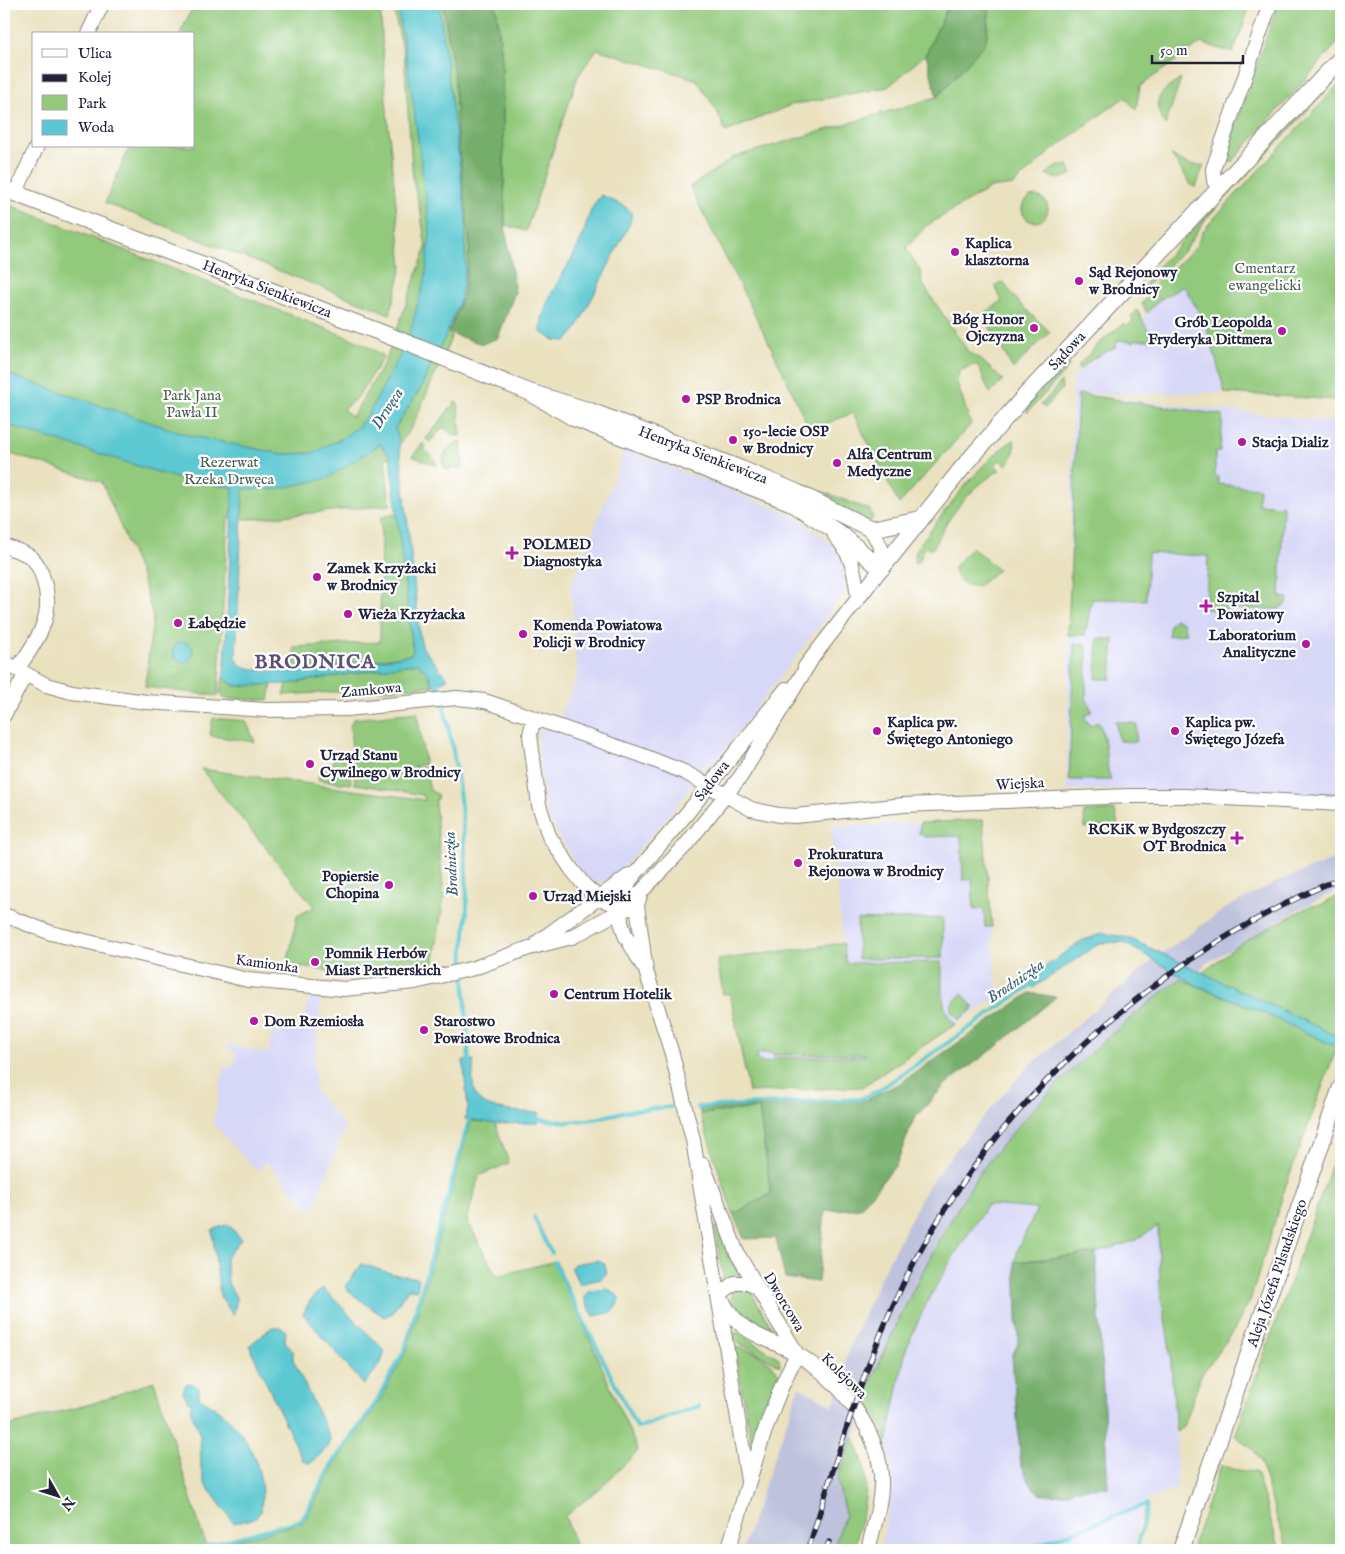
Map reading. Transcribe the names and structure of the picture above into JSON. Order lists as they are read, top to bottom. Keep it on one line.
{"streets":{"main road":["Henryka Sienkiewicza","Sądowa","Aleja Józefa Piłsudskiego"],"street":["Zamkowa","Wiejska","Kamionka","Dworcowa","Kolejowa"]},"crossings":[["Henryka Sienkiewicza","Sądowa"],["Sądowa","Zamkowa"],["Sądowa","Wiejska"],["Sądowa","Kamionka"],["Sądowa","Dworcowa"],["Zamkowa","Wiejska"],["Kamionka","Dworcowa"],["Dworcowa","Kolejowa"]],"districts":["BRODNICA"],"water":["Drwęca","Brodniczka"],"parks":["Cmentarz ewangelicki","Park Jana Pawła II","Rezerwat Rzeka Drwęca"],"places":{"other":["Kaplica klasztorna","Sąd Rejonowy w Brodnicy","Bóg Honor Ojczyzna","Grób Leopolda Fryderyka Dittmera","PSP Brodnica","150-lecie OSP w Brodnicy","Stacja Dializ","Alfa Centrum Medyczne","Zamek Krzyżacki w Brodnicy","Wieża Krzyżacka","Łabędzie","Komenda Powiatowa Policji w Brodnicy","Laboratorium Analityczne","Kaplica pw. Świętego Antoniego","Kaplica pw. Świętego Józefa","Urząd Stanu Cywilnego w Brodnicy","Prokuratura Rejonowa w Brodnicy","Popiersie Chopina","Urząd Miejski","Pomnik Herbów Miast Partnerskich","Centrum Hotelik","Dom Rzemiosła","Starostwo Powiatowe Brodnica"],"health":["POLMED Diagnostyka","Szpital Powiatowy","RCKiK w Bydgoszczy OT Brodnica"]},"legend":["Ulica","Kolej","Park","Woda"],"scale_bar":"50 m","north":"bottom right"}
